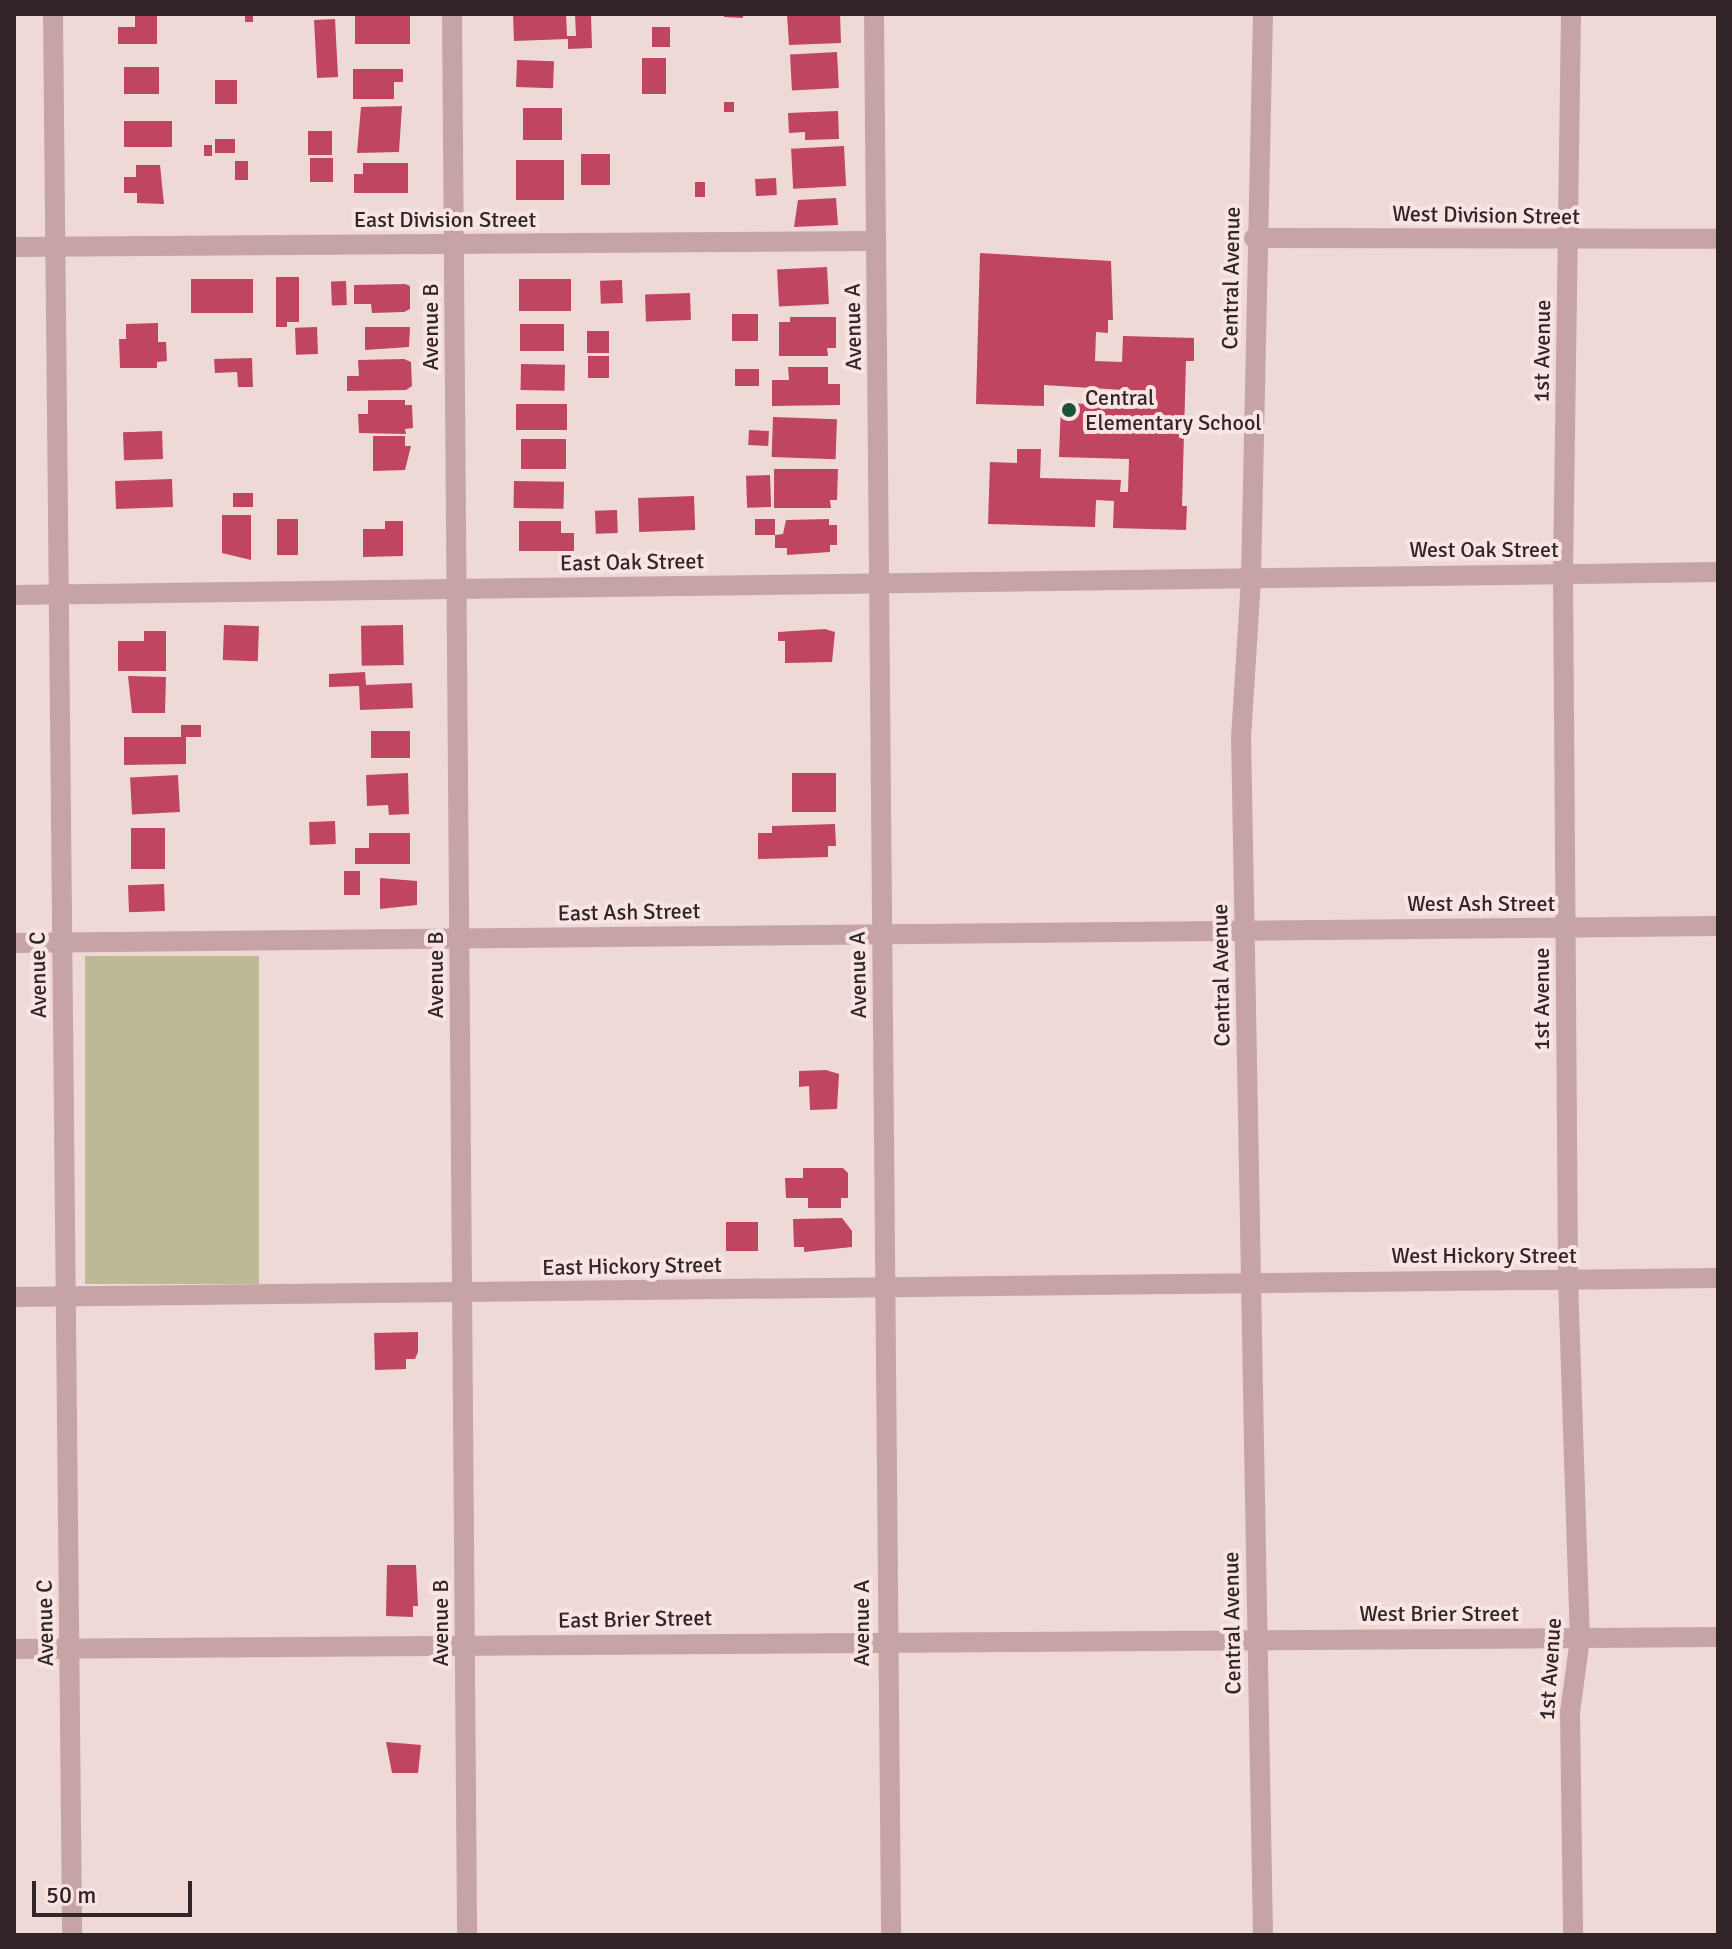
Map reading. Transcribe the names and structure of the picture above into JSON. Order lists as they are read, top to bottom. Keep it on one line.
{"streets":{"street":["West Division Street","East Division Street","Central Avenue","Avenue B","Avenue A","1st Avenue","West Oak Street","East Oak Street","West Ash Street","East Ash Street","Avenue C","West Hickory Street","East Hickory Street","West Brier Street","East Brier Street"]},"crossings":[["West Division Street","Central Avenue"],["West Division Street","1st Avenue"],["East Division Street","Avenue B"],["East Division Street","Avenue A"],["East Division Street","Avenue C"],["Central Avenue","West Oak Street"],["Central Avenue","East Oak Street"],["Central Avenue","West Ash Street"],["Central Avenue","East Ash Street"],["Central Avenue","West Hickory Street"],["Central Avenue","East Hickory Street"],["Central Avenue","West Brier Street"],["Central Avenue","East Brier Street"],["Avenue B","East Oak Street"],["Avenue B","East Ash Street"],["Avenue B","East Hickory Street"],["Avenue B","East Brier Street"],["Avenue A","East Oak Street"],["Avenue A","East Ash Street"],["Avenue A","East Hickory Street"],["Avenue A","East Brier Street"],["1st Avenue","West Oak Street"],["1st Avenue","West Ash Street"],["1st Avenue","West Hickory Street"],["1st Avenue","West Brier Street"],["West Oak Street","East Oak Street"],["East Oak Street","Avenue C"],["West Ash Street","East Ash Street"],["East Ash Street","Avenue C"],["Avenue C","East Hickory Street"],["Avenue C","East Brier Street"],["West Hickory Street","East Hickory Street"],["West Brier Street","East Brier Street"]],"places":["Central Elementary School"],"scale_bar":"50 m"}
